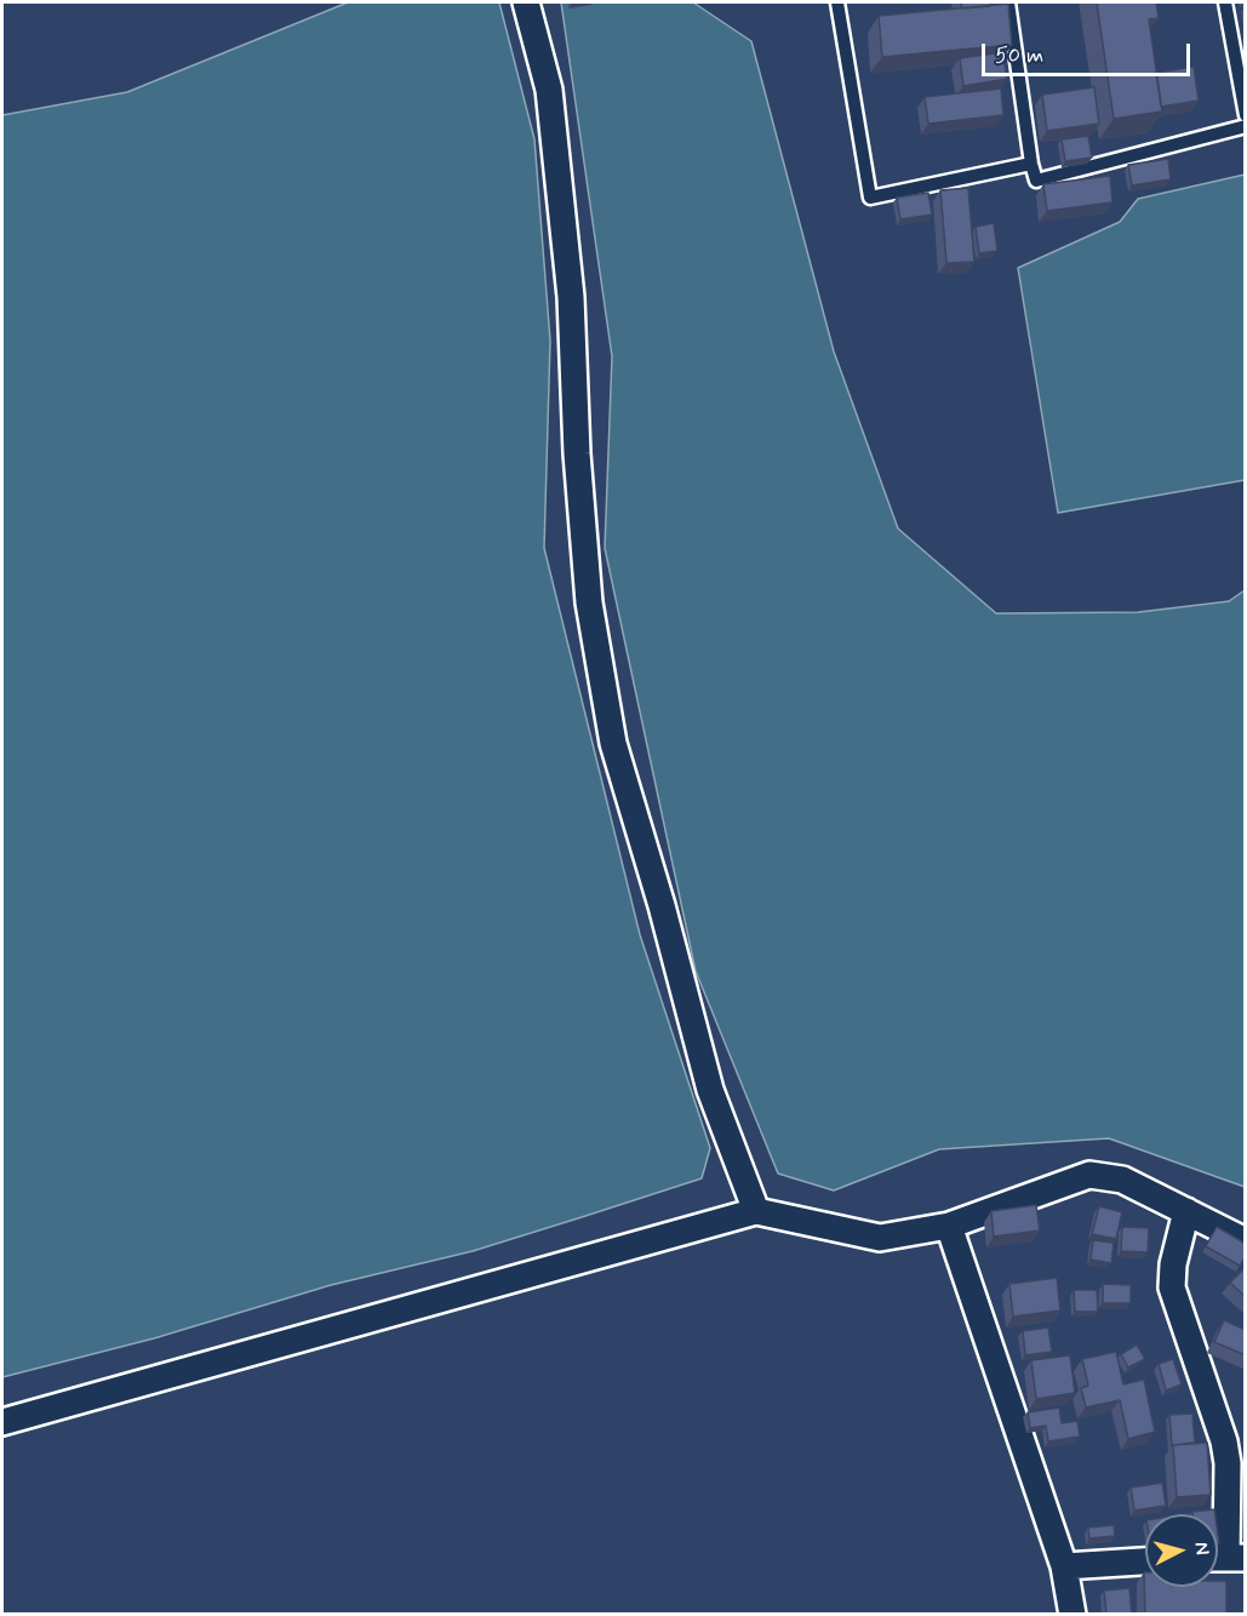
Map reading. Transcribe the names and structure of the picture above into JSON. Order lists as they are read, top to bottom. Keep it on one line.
{"scale_bar":"50 m","north":"right"}
